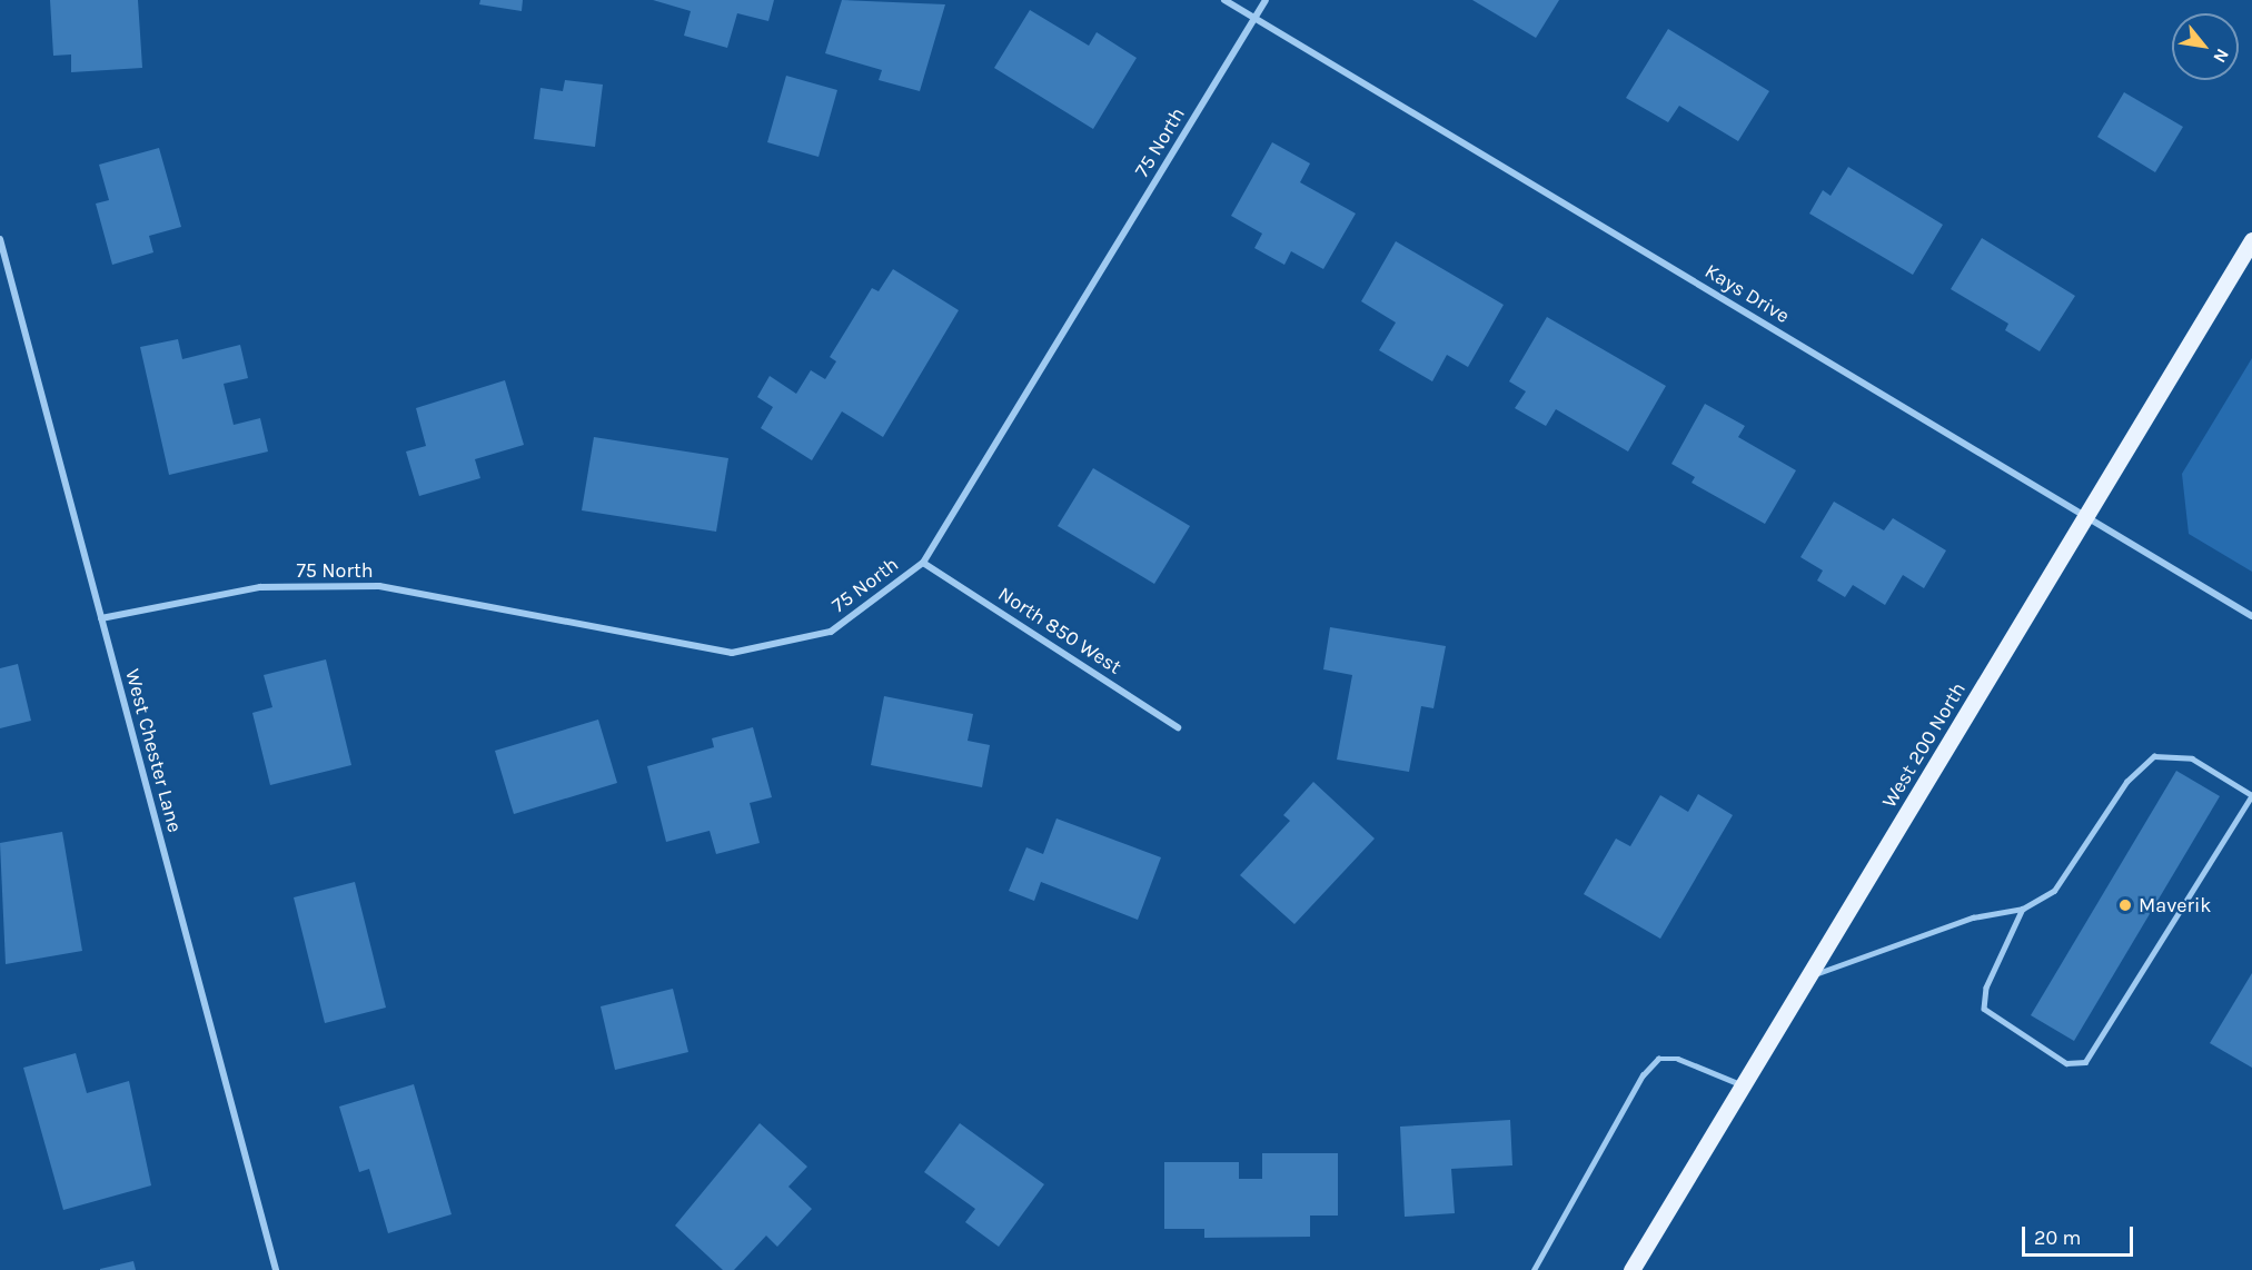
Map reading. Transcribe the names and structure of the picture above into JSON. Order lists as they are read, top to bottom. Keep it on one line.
{"streets":{"main road":["West 200 North"],"street":["75 North","Kays Drive","North 850 West","West Chester Lane"]},"crossings":[["75 North","Kays Drive"],["75 North","North 850 West"],["75 North","West Chester Lane"],["Kays Drive","West 200 North"]],"places":["Maverik"],"scale_bar":"20 m","north":"bottom right"}
